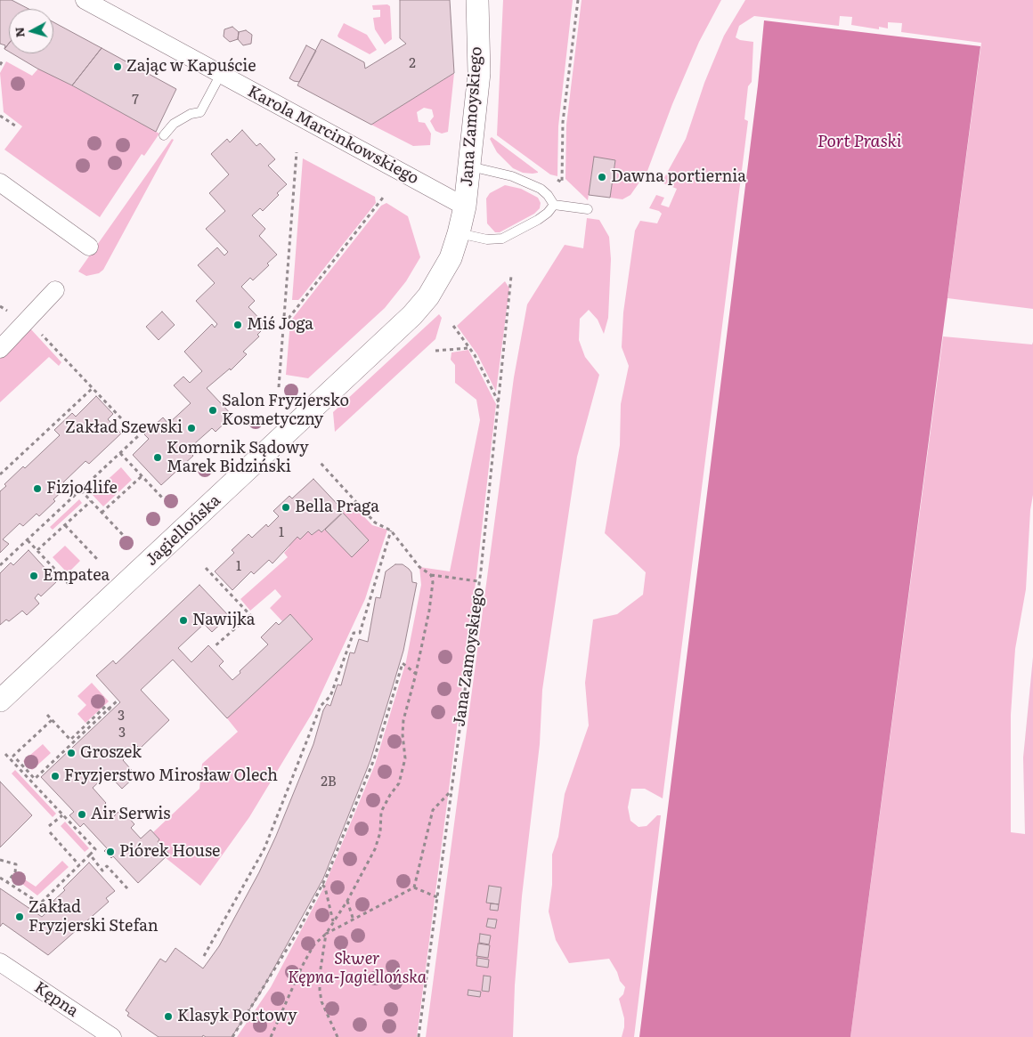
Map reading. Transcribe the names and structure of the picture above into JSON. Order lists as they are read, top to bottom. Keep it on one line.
{"streets":{"street":["Jana Zamoyskiego","Karola Marcinkowskiego","Jagiellońska","Kępna"]},"crossings":[["Jana Zamoyskiego","Karola Marcinkowskiego"],["Jana Zamoyskiego","Jagiellońska"],["Karola Marcinkowskiego","Jagiellońska"]],"water":["Port Praski"],"parks":["Skwer Kępna-Jagiellońska"],"places":["Zając w Kapuście","Dawna portiernia","Miś Joga","Salon Fryzjersko Kosmetyczny","Zakład Szewski","Komornik Sądowy Marek Bidziński","Fizjo4life","Bella Praga","Empatea","Nawijka","Groszek","Fryzjerstwo Mirosław Olech","Air Serwis","Piórek House","Zakład Fryzjerski Stefan","Klasyk Portowy"],"house_numbers":["2","7","1","1","3","3","2B"],"north":"left"}
